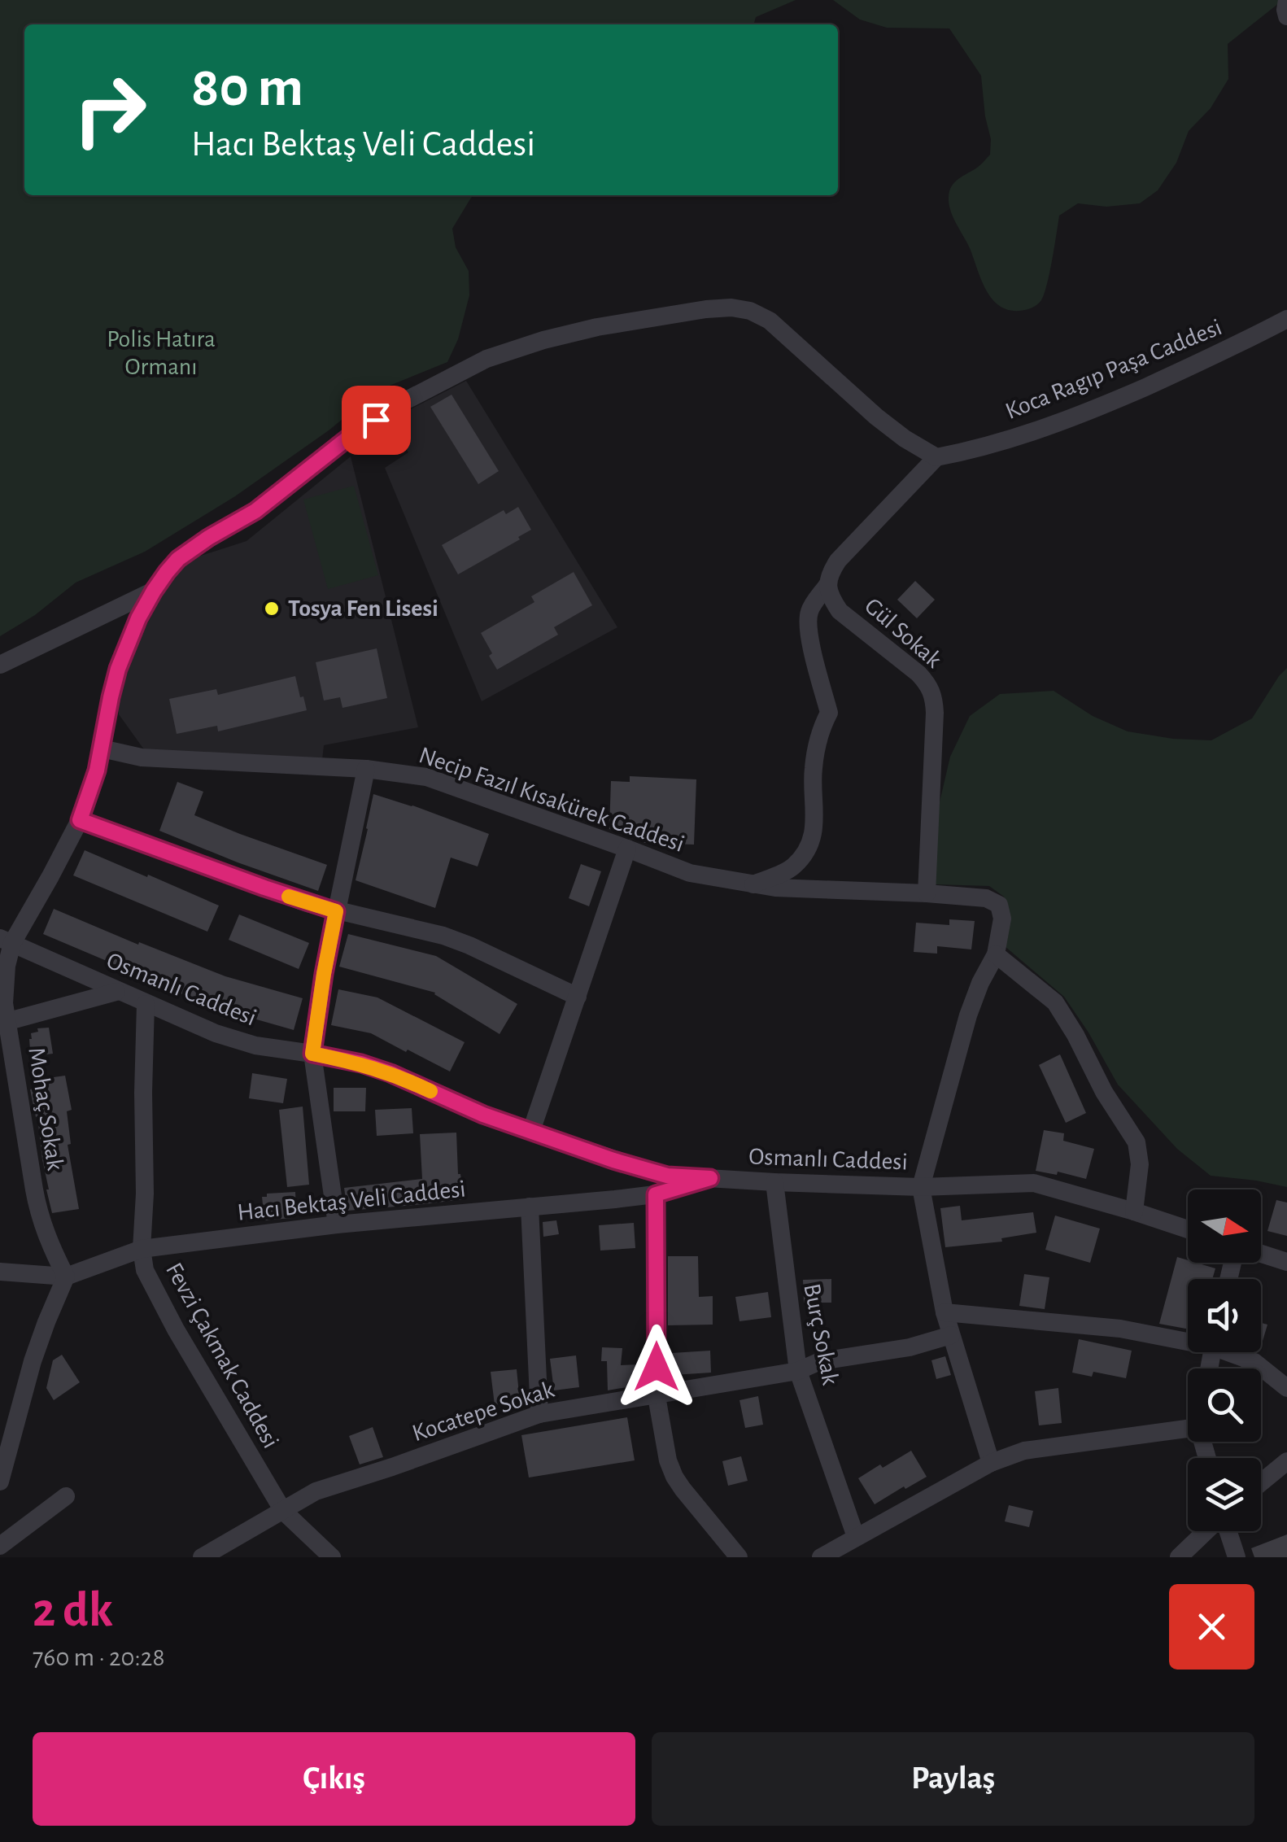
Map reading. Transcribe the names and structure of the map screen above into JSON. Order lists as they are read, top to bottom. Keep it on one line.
{"streets":{"street":["Koca Ragıp Paşa Caddesi","Gül Sokak","Necip Fazıl Kısakürek Caddesi","Osmanlı Caddesi","Mohaç Sokak","Hacı Bektaş Veli Caddesi","Burç Sokak","Fevzi Çakmak Caddesi","Kocatepe Sokak"]},"crossings":[["Gül Sokak","Necip Fazıl Kısakürek Caddesi"],["Osmanlı Caddesi","Mohaç Sokak"],["Osmanlı Caddesi","Hacı Bektaş Veli Caddesi"],["Osmanlı Caddesi","Burç Sokak"],["Osmanlı Caddesi","Fevzi Çakmak Caddesi"],["Mohaç Sokak","Hacı Bektaş Veli Caddesi"],["Hacı Bektaş Veli Caddesi","Fevzi Çakmak Caddesi"],["Burç Sokak","Kocatepe Sokak"],["Fevzi Çakmak Caddesi","Kocatepe Sokak"]],"parks":["Polis Hatıra Ormanı"],"places":["Tosya Fen Lisesi"],"north":"right","page":{"turn":["80 m","Hacı Bektaş Veli Caddesi"],"heading":["2 dk","760 m · 20:28"],"buttons":["Çıkış","Paylaş"]}}
